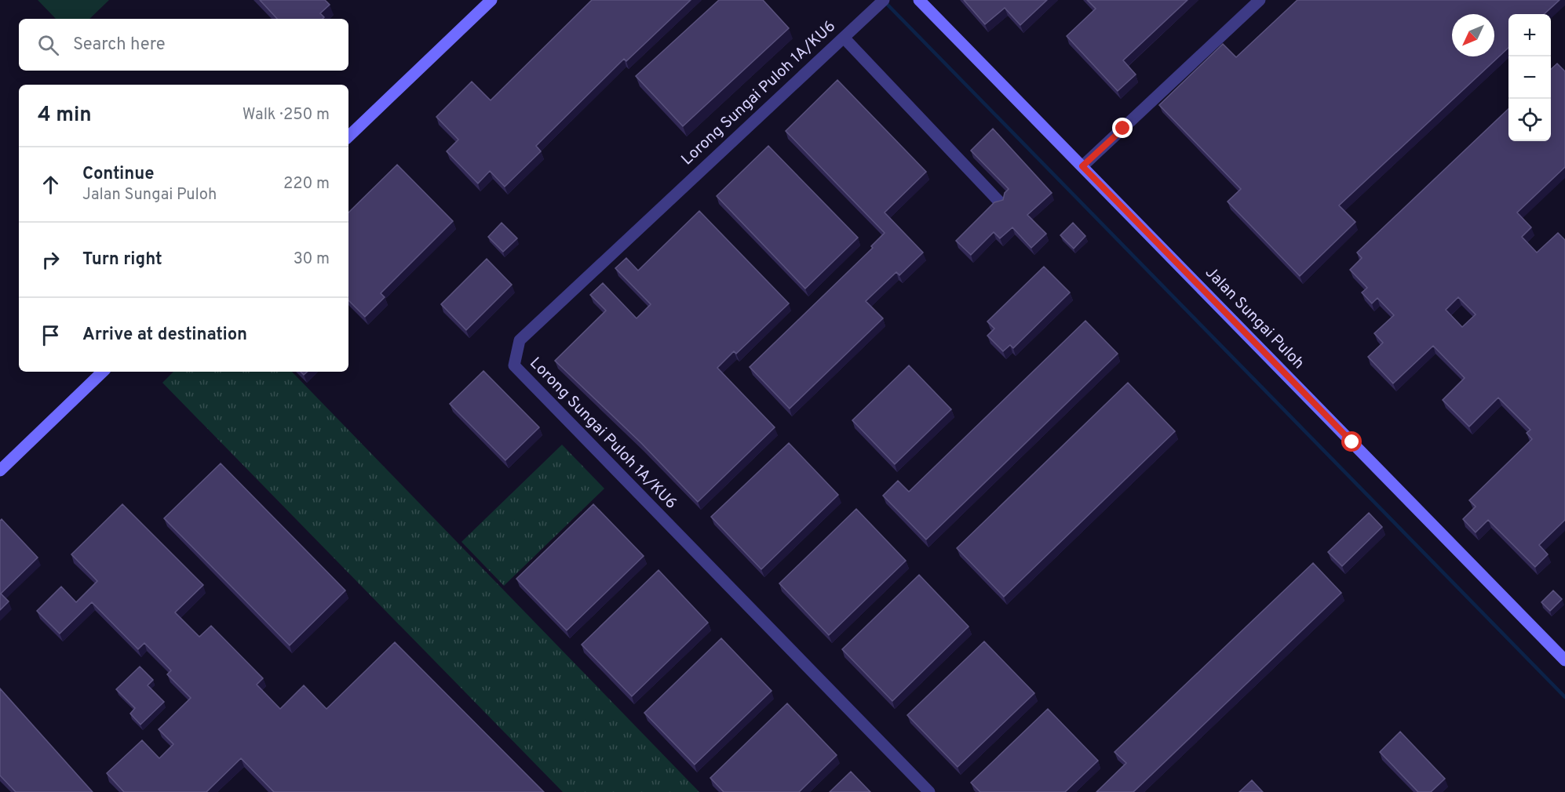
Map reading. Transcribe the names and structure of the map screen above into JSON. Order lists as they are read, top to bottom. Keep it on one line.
{"streets":{"street":["Lorong Sungai Puloh 1A/KU6","Jalan Sungai Puloh"]},"north":"bottom left","page":{"map_buttons":["+","−"],"search":"Search here","heading":["4 min","Walk · 250 m"],"list":[["Continue","Jalan Sungai Puloh","220 m"],["Turn right","30 m"],"Arrive at destination"]}}
